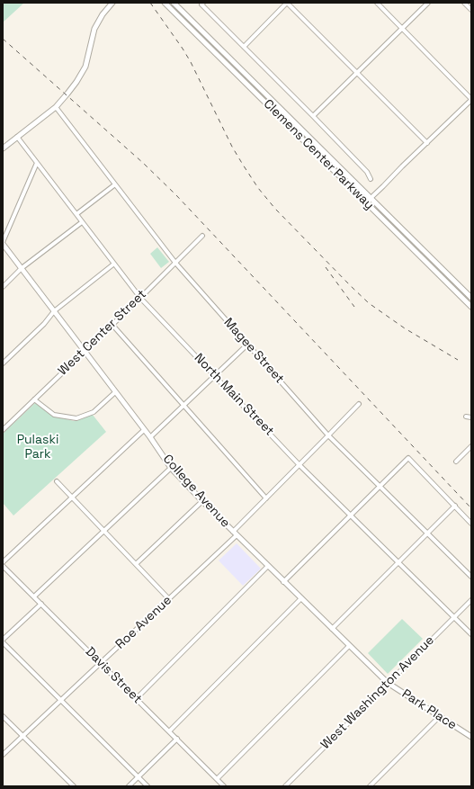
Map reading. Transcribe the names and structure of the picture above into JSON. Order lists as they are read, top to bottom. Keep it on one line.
{"streets":{"main road":["Clemens Center Parkway","College Avenue","Park Place"],"street":["West Center Street","Magee Street","North Main Street","Roe Avenue","Davis Street","West Washington Avenue"]},"crossings":[["West Center Street","Magee Street"],["West Center Street","North Main Street"],["West Center Street","College Avenue"],["Magee Street","Roe Avenue"],["North Main Street","Roe Avenue"],["North Main Street","West Washington Avenue"],["College Avenue","Roe Avenue"],["College Avenue","West Washington Avenue"],["College Avenue","Park Place"],["Roe Avenue","Davis Street"],["West Washington Avenue","Park Place"]],"parks":["Pulaski Park"]}
